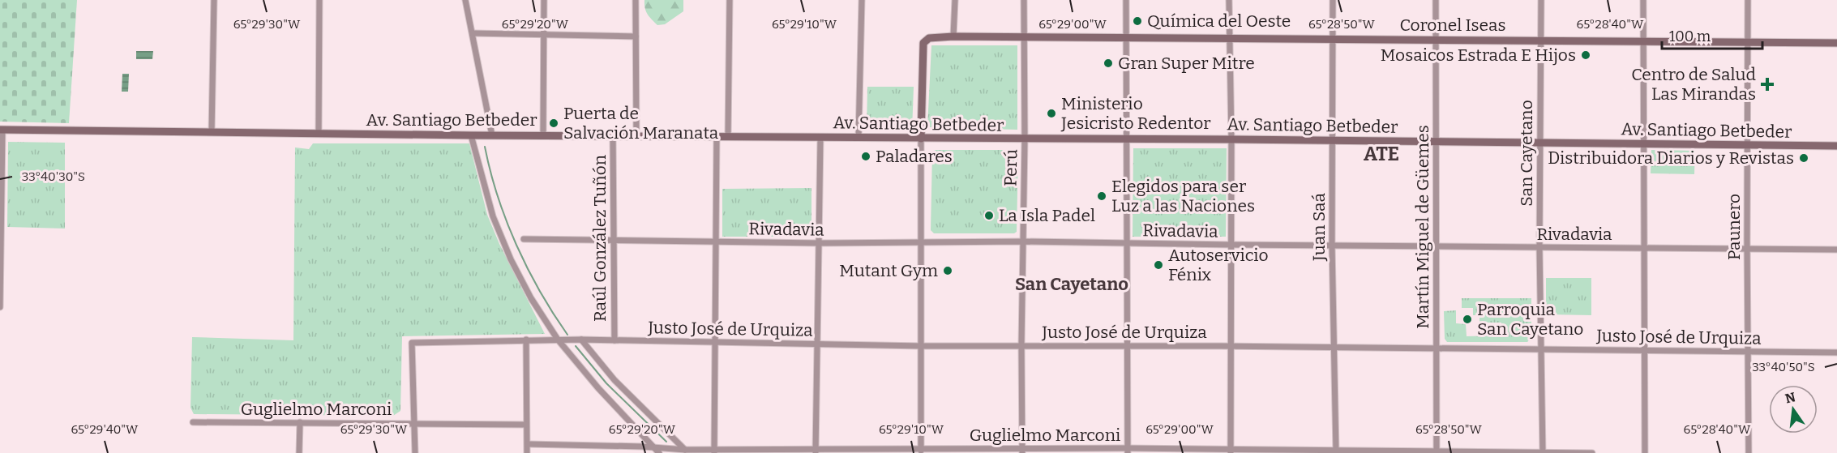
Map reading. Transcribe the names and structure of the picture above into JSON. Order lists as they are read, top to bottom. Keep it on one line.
{"streets":{"main road":["Coronel Iseas","Av. Santiago Betbeder"],"street":["San Cayetano","Perú","Juan Saá","Martín Miguel de Güemes","Paunero","Rivadavia","Raúl González Tuñón","Justo José de Urquiza","Guglielmo Marconi"]},"crossings":[["Coronel Iseas","Av. Santiago Betbeder"],["Coronel Iseas","San Cayetano"],["Coronel Iseas","Perú"],["Coronel Iseas","Juan Saá"],["Coronel Iseas","Martín Miguel de Güemes"],["Coronel Iseas","Paunero"],["Av. Santiago Betbeder","San Cayetano"],["Av. Santiago Betbeder","Perú"],["Av. Santiago Betbeder","Juan Saá"],["Av. Santiago Betbeder","Martín Miguel de Güemes"],["Av. Santiago Betbeder","Paunero"],["Av. Santiago Betbeder","Raúl González Tuñón"],["San Cayetano","Rivadavia"],["San Cayetano","Justo José de Urquiza"],["San Cayetano","Guglielmo Marconi"],["Perú","Rivadavia"],["Perú","Justo José de Urquiza"],["Perú","Guglielmo Marconi"],["Juan Saá","Rivadavia"],["Juan Saá","Justo José de Urquiza"],["Juan Saá","Guglielmo Marconi"],["Martín Miguel de Güemes","Rivadavia"],["Martín Miguel de Güemes","Justo José de Urquiza"],["Martín Miguel de Güemes","Guglielmo Marconi"],["Paunero","Rivadavia"],["Paunero","Justo José de Urquiza"],["Rivadavia","Raúl González Tuñón"],["Raúl González Tuñón","Justo José de Urquiza"],["Justo José de Urquiza","Guglielmo Marconi"]],"districts":["ATE","San Cayetano"],"places":{"other":["Química del Oeste","Mosaicos Estrada E Hijos","Gran Super Mitre","Ministerio Jesicristo Redentor","Puerta de Salvación Maranata","Paladares","Distribuidora Diarios y Revistas","Elegidos para ser Luz a las Naciones","La Isla Padel","Autoservicio Fénix","Mutant Gym","Parroquia San Cayetano"],"health":["Centro de Salud Las Mirandas"]},"scale_bar":"100 m","north":"top","coordinates":["65°28'50\"W","65°28'40\"W","65°29'30\"W","65°29'20\"W","65°29'10\"W","65°29'00\"W","33°40'30\"S","33°40'50\"S","65°29'40\"W"]}
